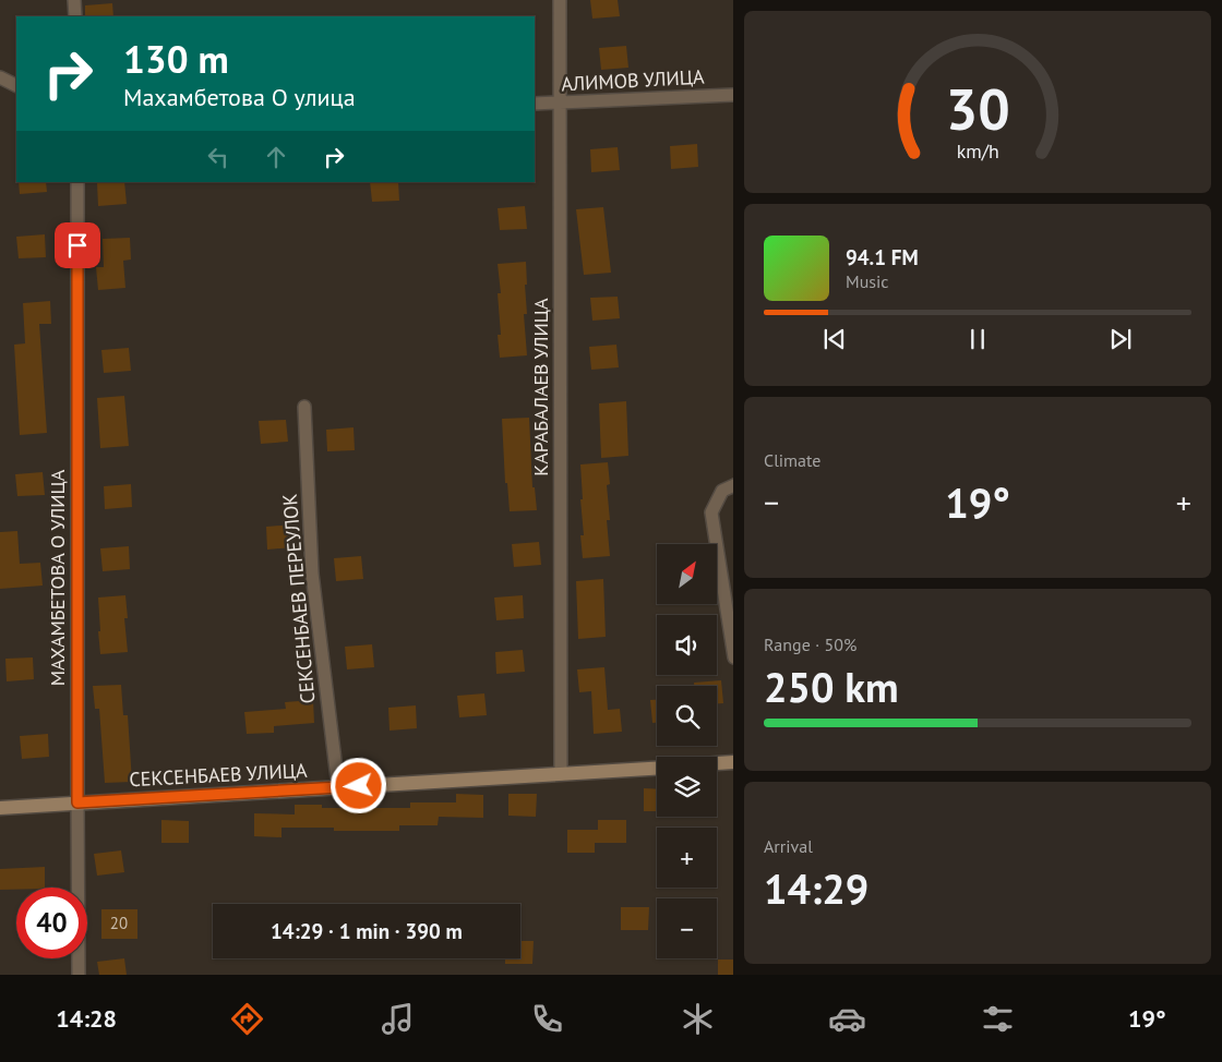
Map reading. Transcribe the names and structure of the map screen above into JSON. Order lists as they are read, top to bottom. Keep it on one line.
{"streets":{"street":["АЛИМОВ УЛИЦА","КАРАБАЛАЕВ УЛИЦА","МАХАМБЕТОВА О УЛИЦА","СЕКСЕНБАЕВ ПЕРЕУЛОК","СЕКСЕНБАЕВ УЛИЦА"]},"crossings":[["АЛИМОВ УЛИЦА","КАРАБАЛАЕВ УЛИЦА"],["КАРАБАЛАЕВ УЛИЦА","СЕКСЕНБАЕВ УЛИЦА"],["МАХАМБЕТОВА О УЛИЦА","СЕКСЕНБАЕВ УЛИЦА"],["СЕКСЕНБАЕВ ПЕРЕУЛОК","СЕКСЕНБАЕВ УЛИЦА"]],"house_numbers":["20"],"north":"top right","page":{"turn":["130 m","Махамбетова О улица"],"song":["94.1 FM","Music"],"tile":["Climate",["Range · 50%","250 km"],["Arrival","14:29"]],"heat":["−","19°","+"],"map_buttons":["+","−"],"limit":"40","trip":"14:29 · 1 min · 390 m","tabs":["14:28","19°"],"gauge":["30","km/h"]}}
